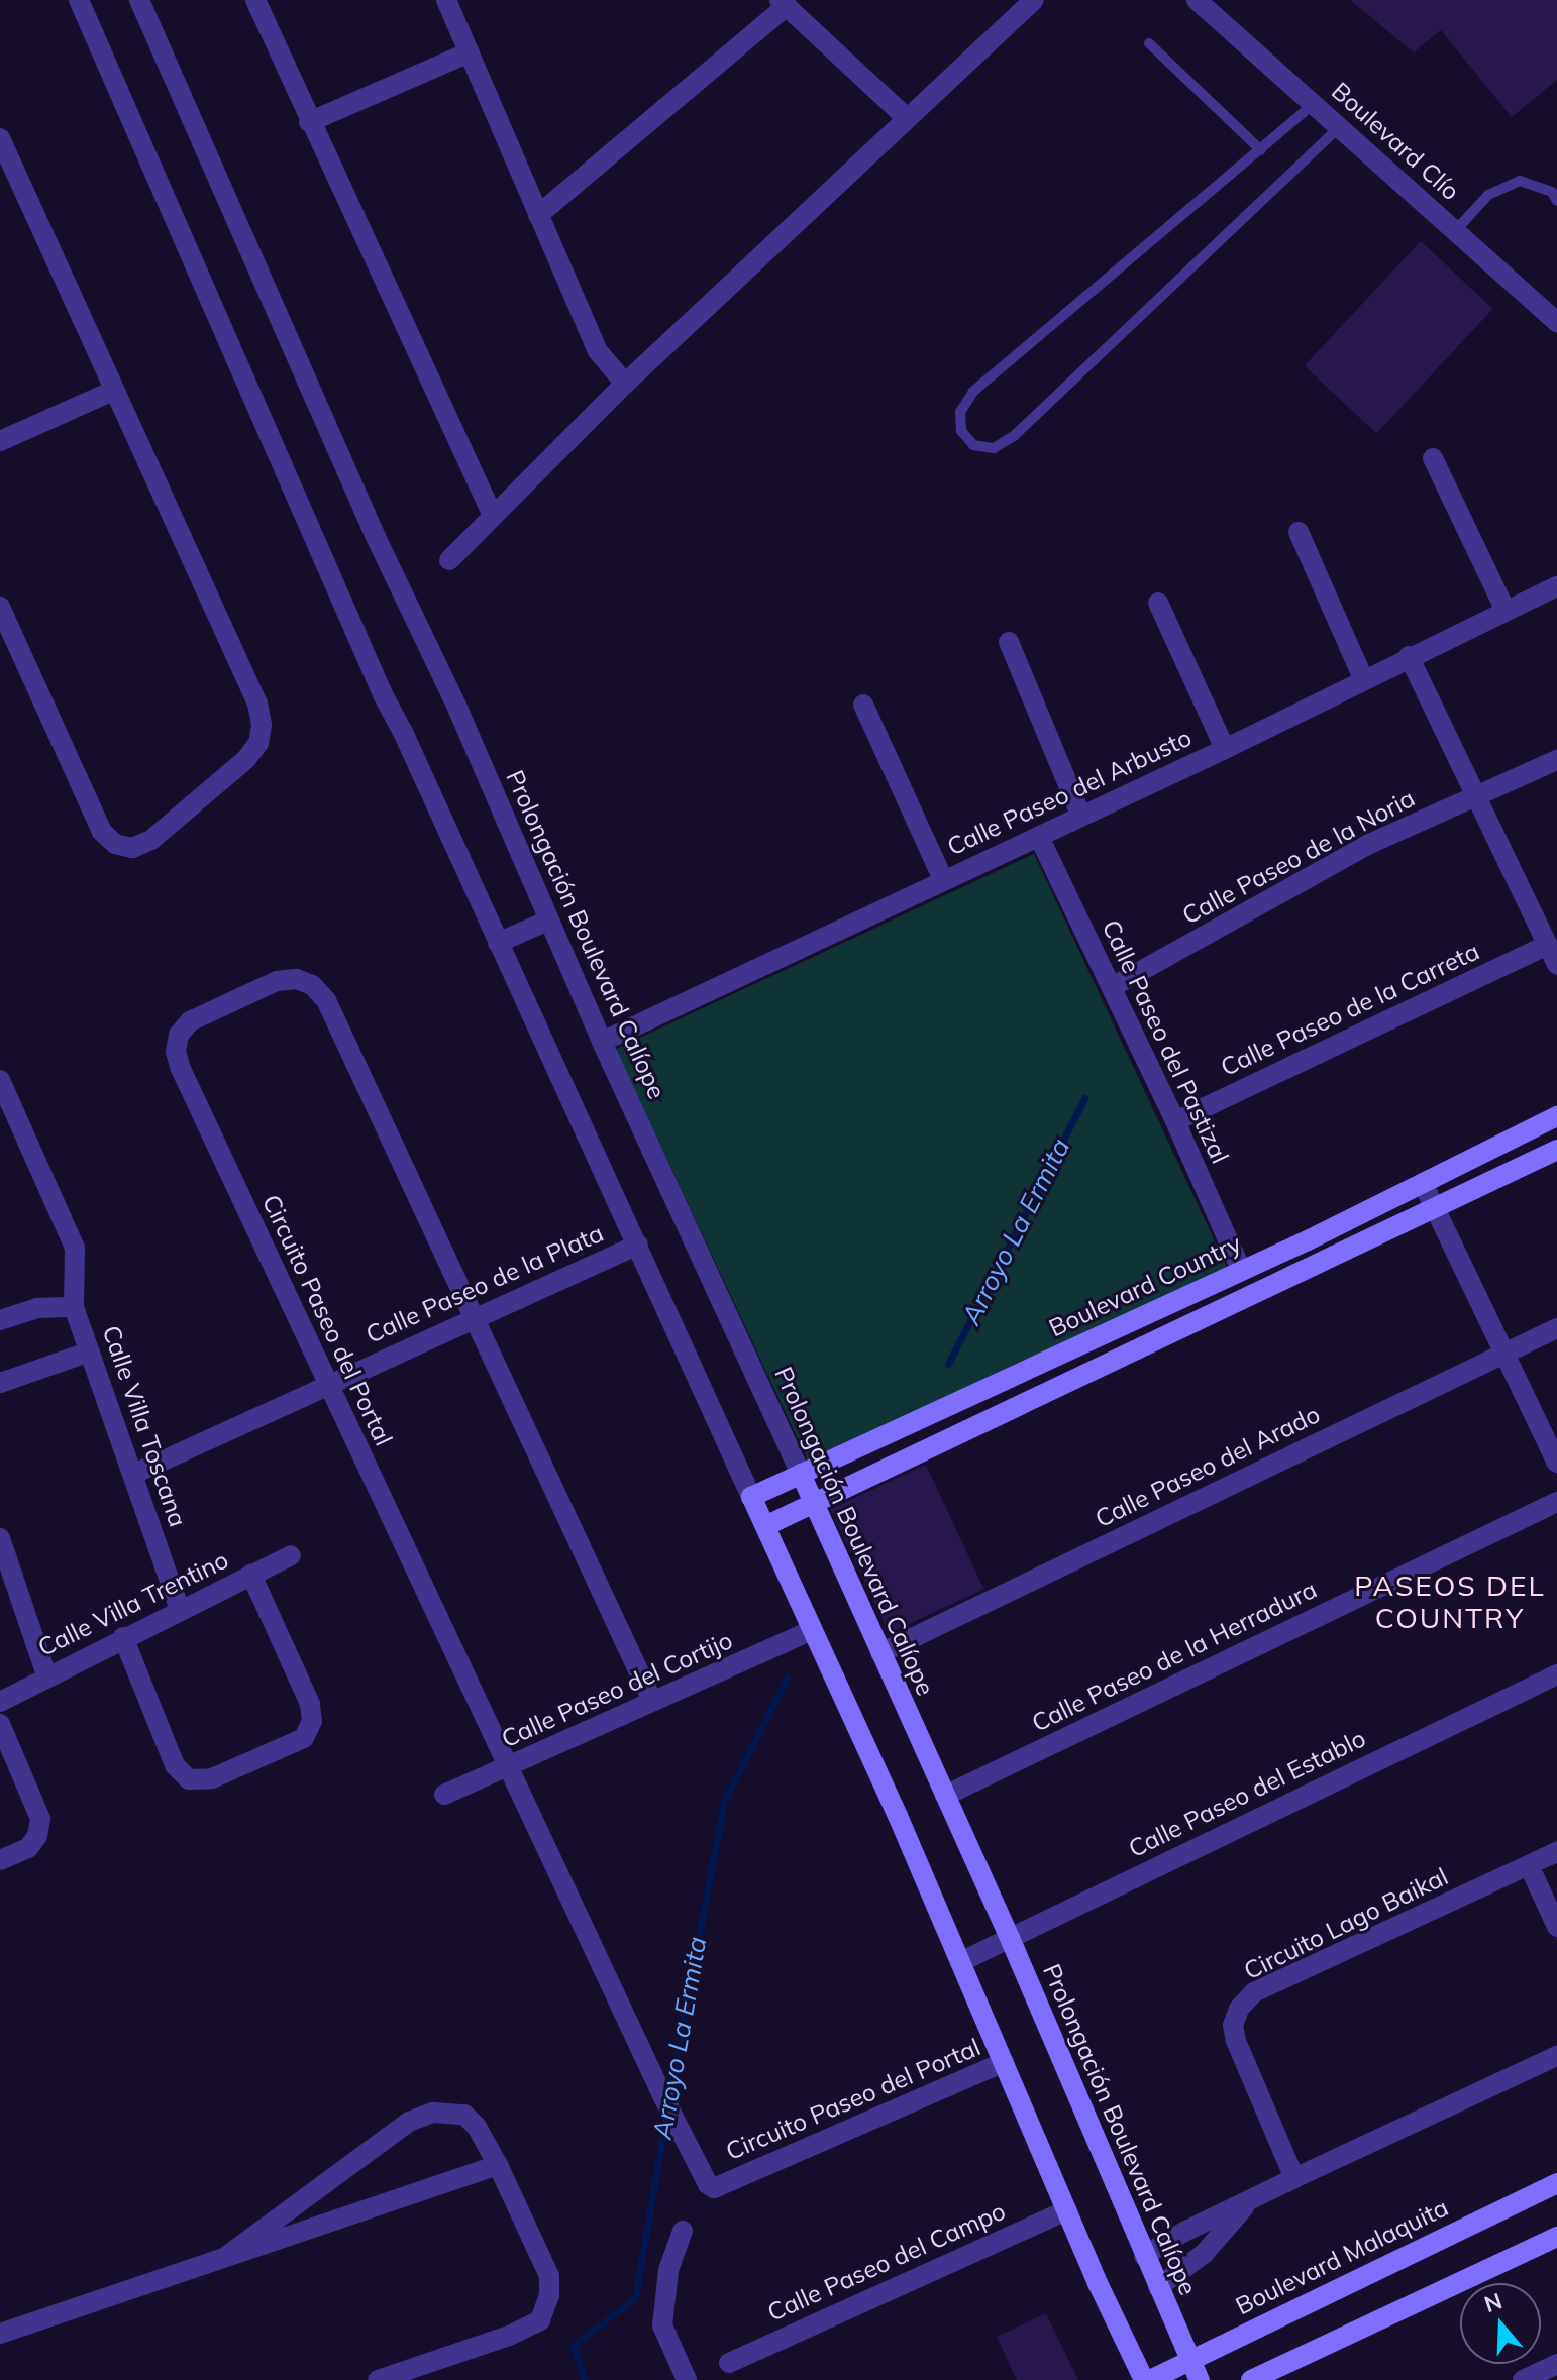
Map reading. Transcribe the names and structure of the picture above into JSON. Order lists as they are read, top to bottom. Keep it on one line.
{"streets":{"street":["Boulevard Clío","Calle Paseo del Arbusto","Calle Paseo de la Noria","Prolongación Boulevard Calíope","Calle Paseo de la Carreta","Calle Paseo del Pastizal","Calle Paseo de la Plata","Boulevard Country","Circuito Paseo del Portal","Calle Villa Toscana","Calle Paseo del Arado","Calle Villa Trentino","Calle Paseo de la Herradura","Calle Paseo del Cortijo","Calle Paseo del Establo","Circuito Lago Baikal","Boulevard Malaquita","Calle Paseo del Campo"]},"crossings":[["Calle Paseo del Arbusto","Prolongación Boulevard Calíope"],["Calle Paseo del Arbusto","Calle Paseo del Pastizal"],["Calle Paseo de la Noria","Calle Paseo del Pastizal"],["Prolongación Boulevard Calíope","Boulevard Country"],["Prolongación Boulevard Calíope","Calle Paseo del Arado"],["Prolongación Boulevard Calíope","Calle Paseo de la Herradura"],["Prolongación Boulevard Calíope","Calle Paseo del Establo"],["Prolongación Boulevard Calíope","Boulevard Malaquita"],["Calle Paseo de la Carreta","Calle Paseo del Pastizal"],["Calle Paseo del Pastizal","Boulevard Country"],["Calle Paseo de la Plata","Circuito Paseo del Portal"],["Calle Paseo de la Plata","Calle Villa Toscana"],["Circuito Paseo del Portal","Calle Paseo del Cortijo"],["Calle Villa Toscana","Calle Villa Trentino"]],"districts":["PASEOS DEL COUNTRY"],"water":["Arroyo La Ermita"],"north":"top"}
